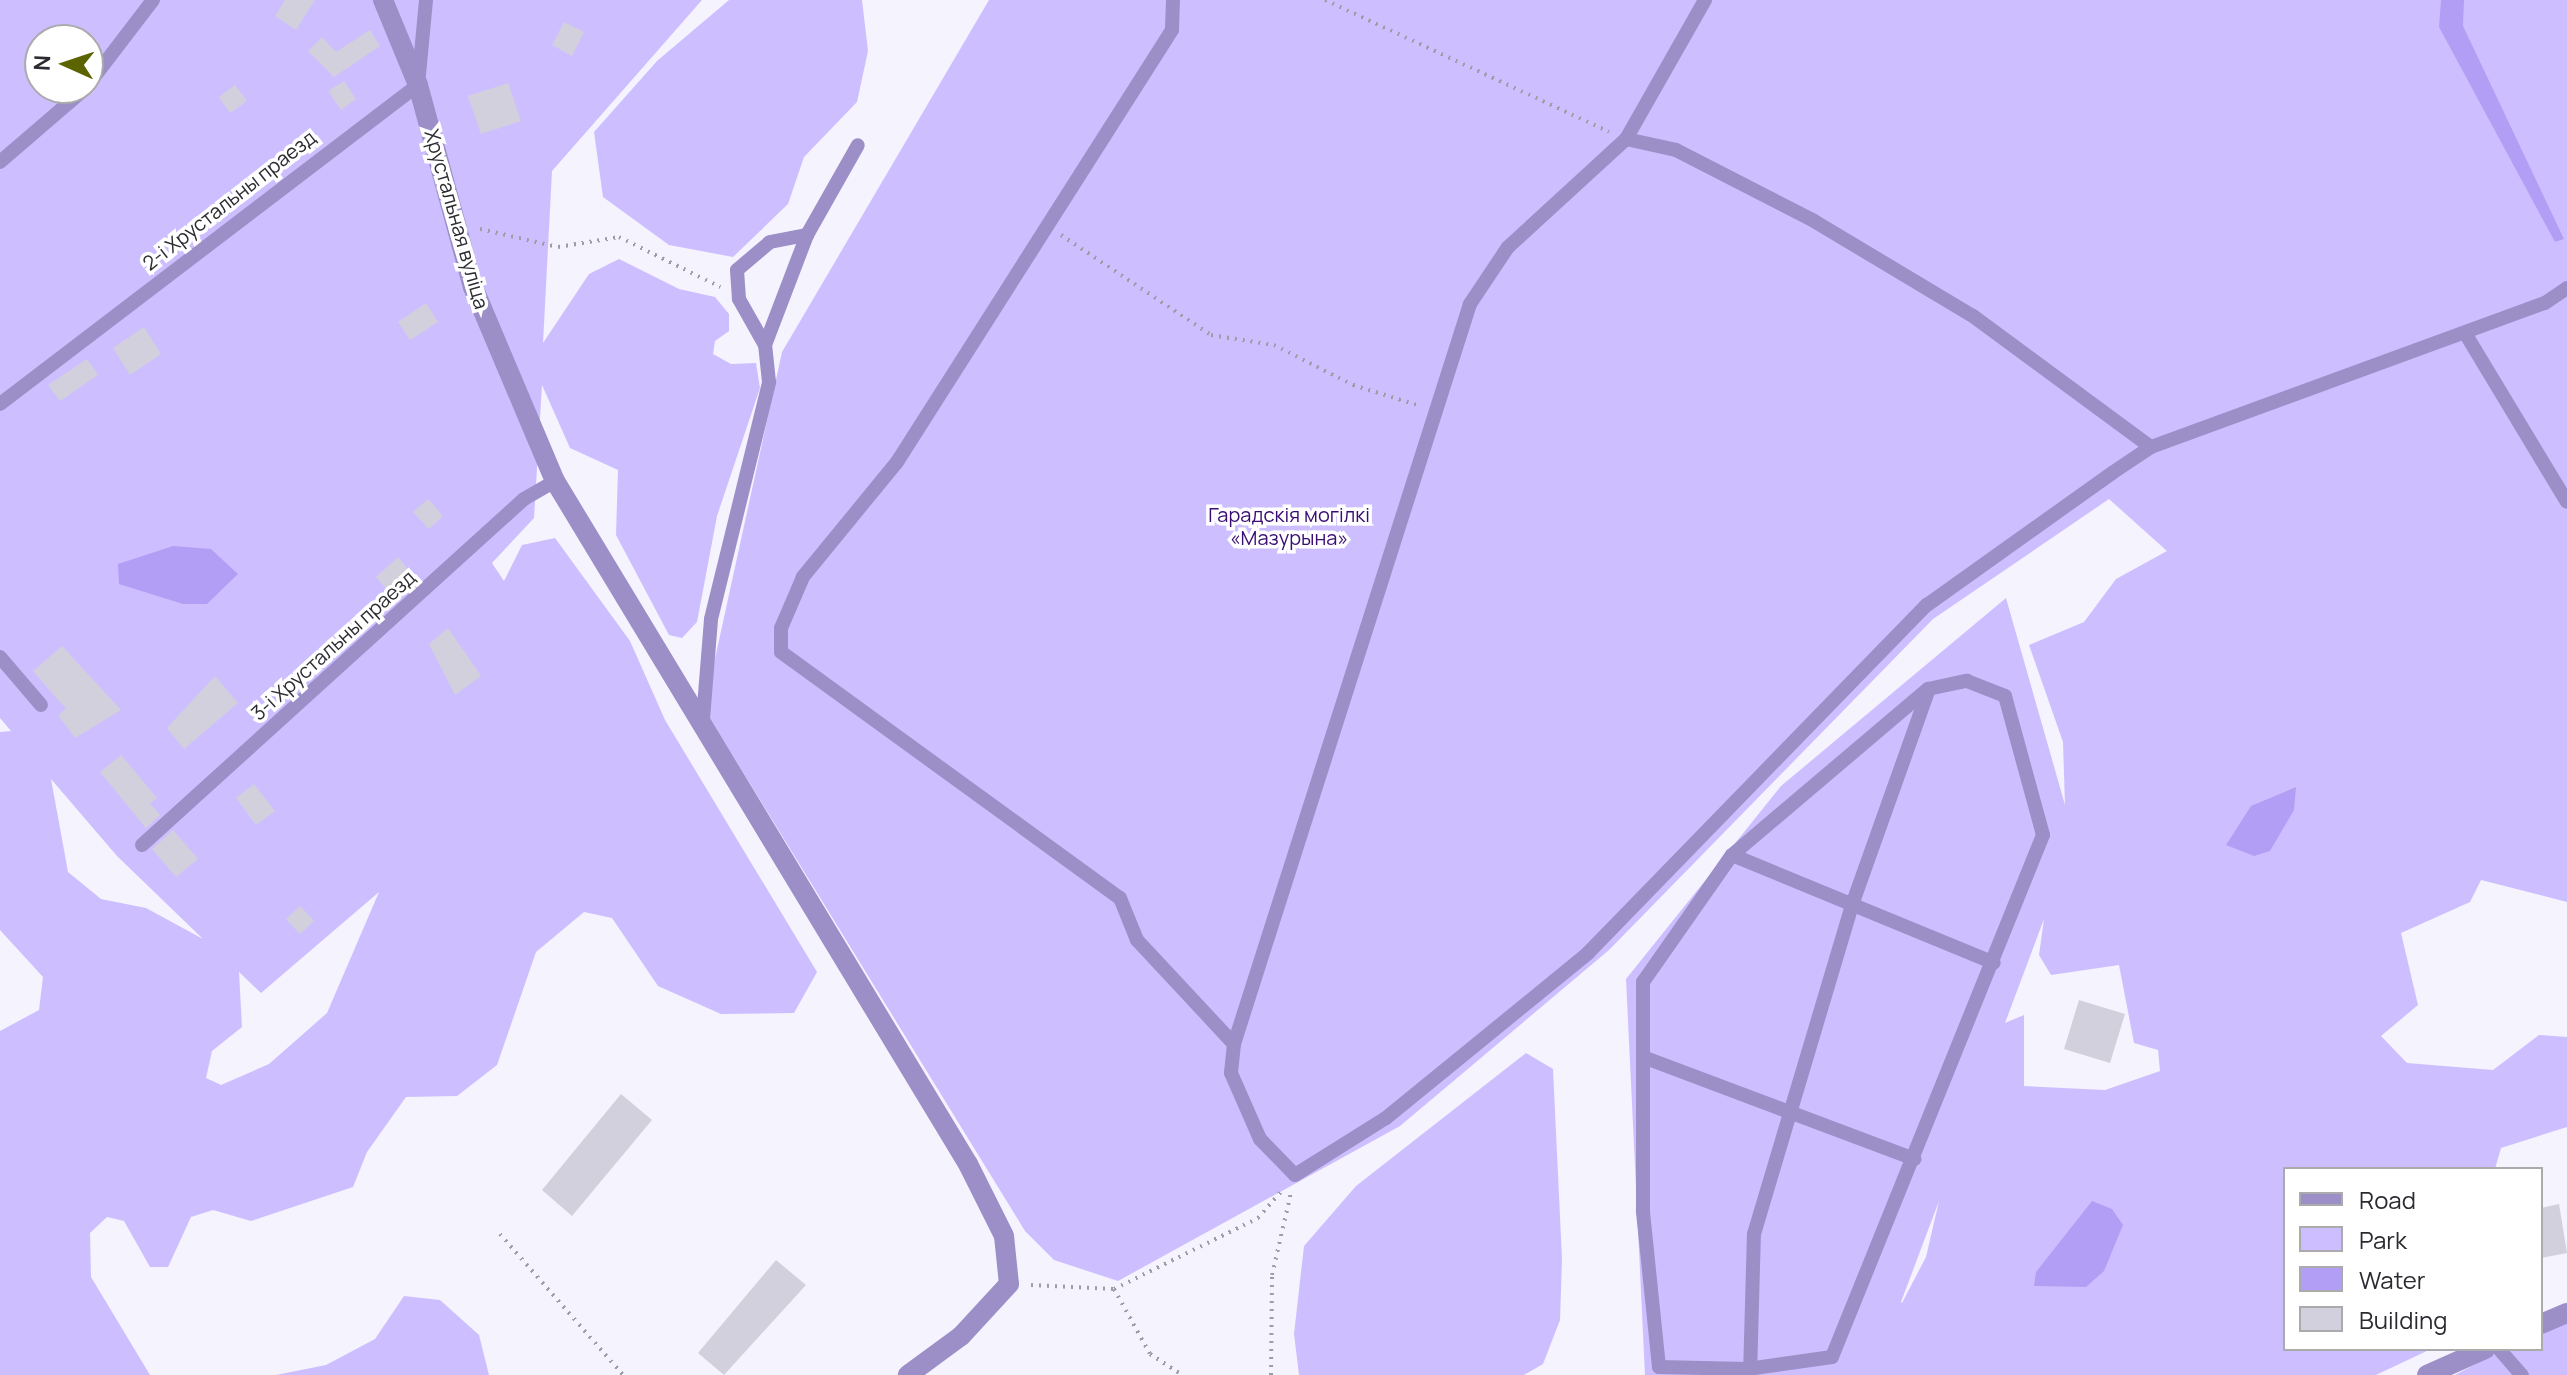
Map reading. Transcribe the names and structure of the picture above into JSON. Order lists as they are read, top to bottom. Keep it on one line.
{"streets":{"street":["Хрустальная вуліца"],"lane":["2-і Хрустальны праезд","3-і Хрустальны праезд"]},"crossings":[["2-і Хрустальны праезд","Хрустальная вуліца"],["Хрустальная вуліца","3-і Хрустальны праезд"]],"parks":["Гарадскія могілкі «Мазурына»"],"legend":["Road","Park","Water","Building"],"north":"left"}
